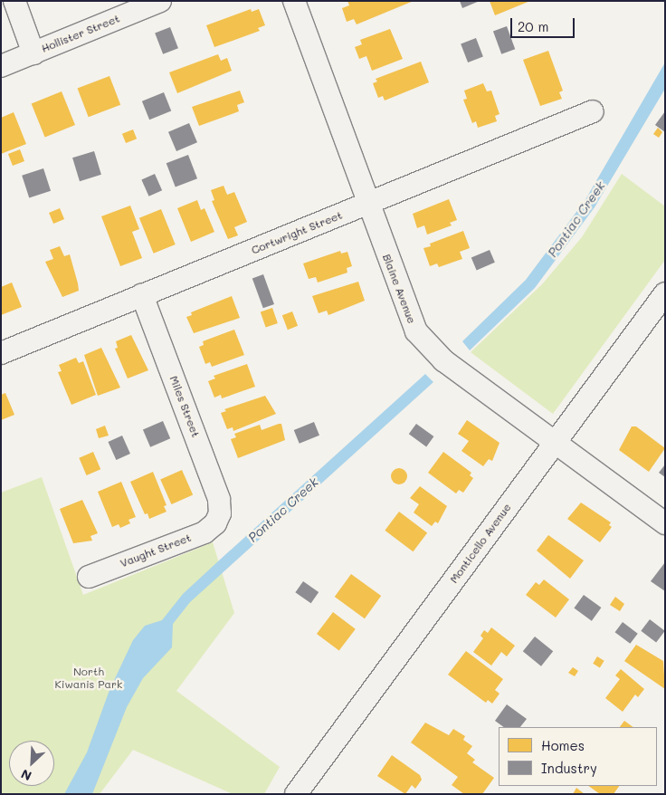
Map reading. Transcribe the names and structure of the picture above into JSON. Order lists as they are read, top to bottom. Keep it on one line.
{"streets":{"street":["Hollister Street","Cortwright Street","Blaine Avenue","Miles Street","Monticello Avenue","Vaught Street"]},"crossings":[["Cortwright Street","Blaine Avenue"],["Cortwright Street","Miles Street"],["Blaine Avenue","Monticello Avenue"],["Miles Street","Vaught Street"]],"water":["Pontiac Creek"],"parks":["North Kiwanis Park"],"legend":["Homes","Industry"],"scale_bar":"20 m","north":"bottom left"}
